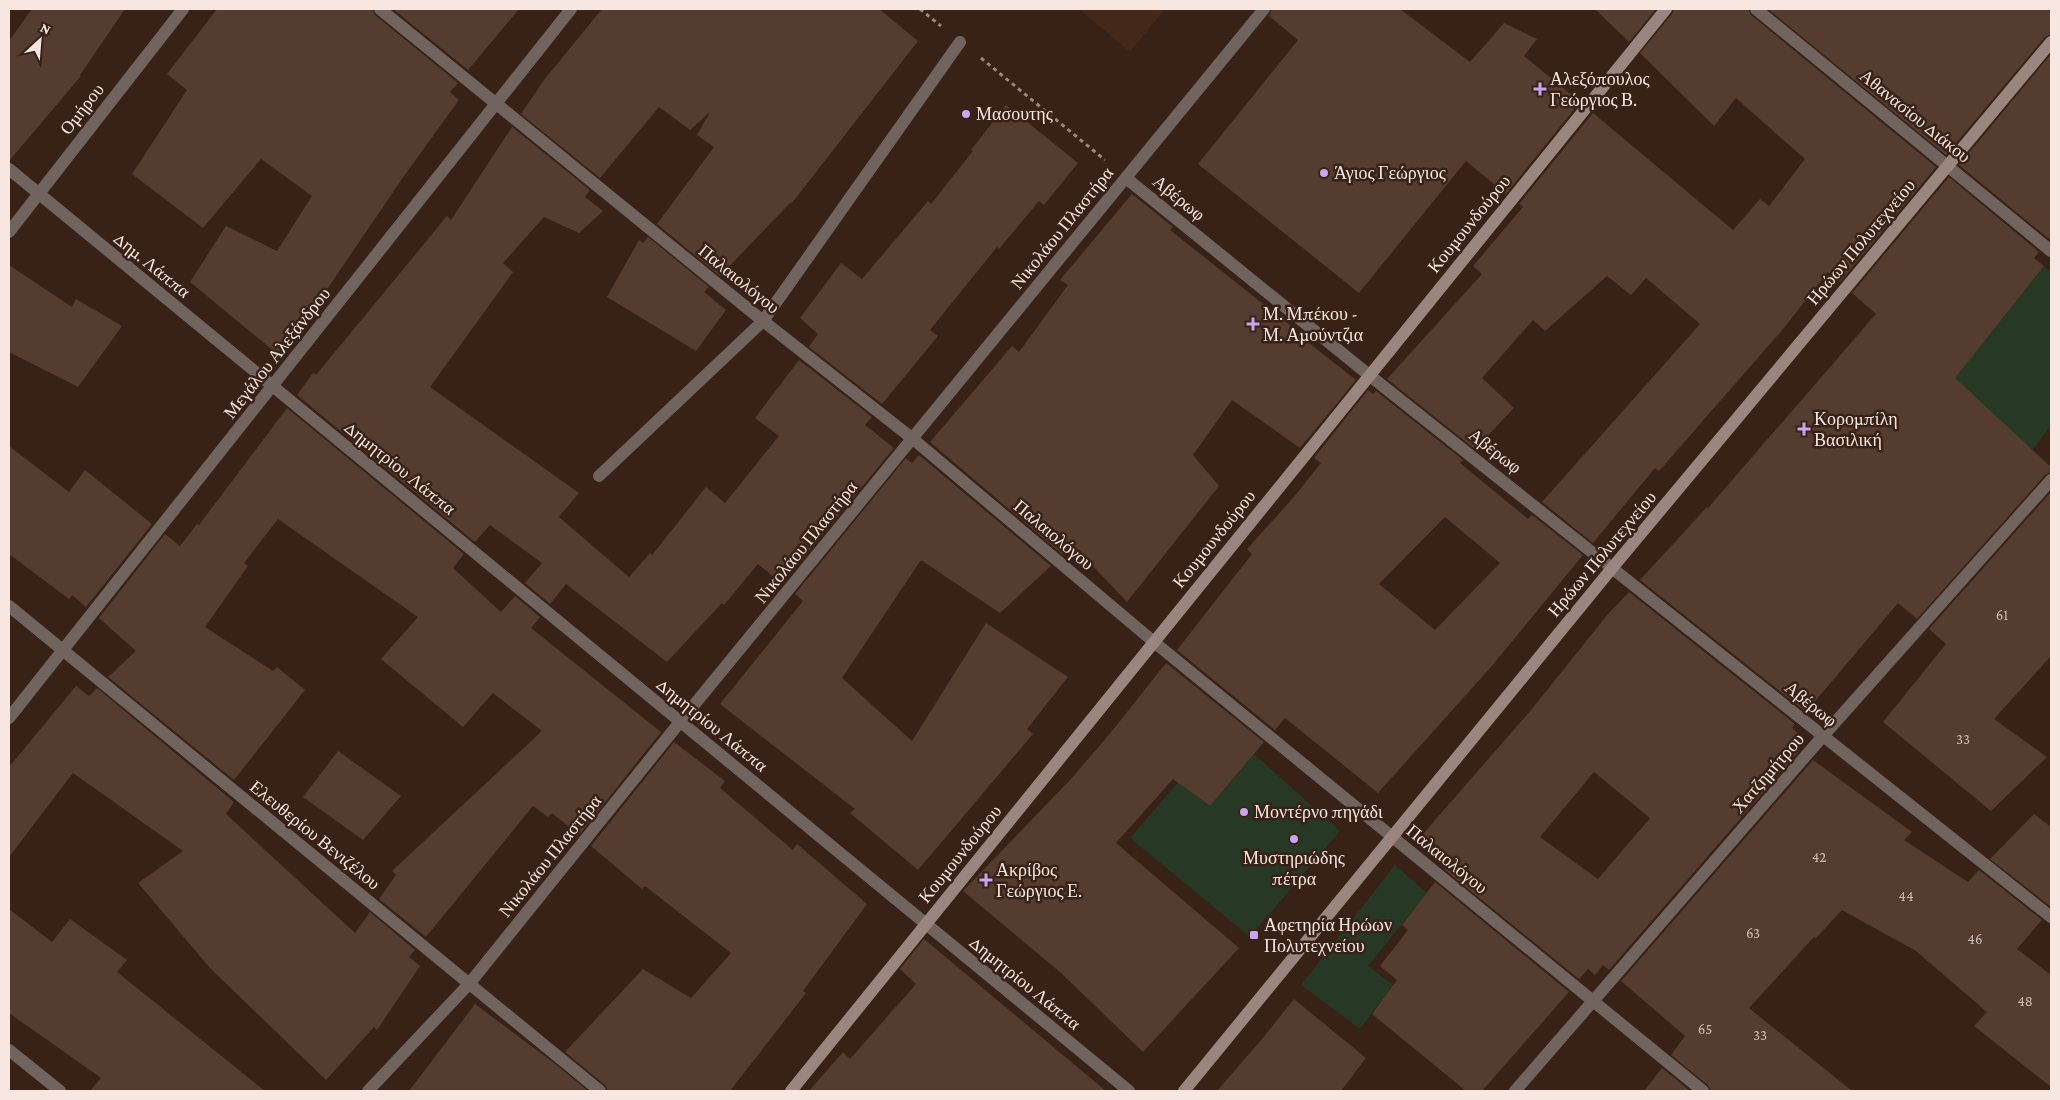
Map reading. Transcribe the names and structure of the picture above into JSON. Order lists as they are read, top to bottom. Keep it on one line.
{"streets":{"main road":["Κουμουνδούρου","Ηρώων Πολυτεχνείου"],"street":["Ομήρου","Αθανασίου Διάκου","Αβέρωφ","Νικολάου Πλαστήρα","Δημ. Λάππα","Παλαιολόγου","Μεγάλου Αλεξάνδρου","Δημητρίου Λάππα","Χατζημήτρου","Ελευθερίου Βενιζέλου"]},"crossings":[["Ομήρου","Δημ. Λάππα"],["Αθανασίου Διάκου","Ηρώων Πολυτεχνείου"],["Αβέρωφ","Κουμουνδούρου"],["Αβέρωφ","Νικολάου Πλαστήρα"],["Αβέρωφ","Ηρώων Πολυτεχνείου"],["Αβέρωφ","Χατζημήτρου"],["Κουμουνδούρου","Παλαιολόγου"],["Κουμουνδούρου","Δημητρίου Λάππα"],["Νικολάου Πλαστήρα","Παλαιολόγου"],["Νικολάου Πλαστήρα","Δημητρίου Λάππα"],["Νικολάου Πλαστήρα","Ελευθερίου Βενιζέλου"],["Ηρώων Πολυτεχνείου","Παλαιολόγου"],["Δημ. Λάππα","Μεγάλου Αλεξάνδρου"],["Δημ. Λάππα","Δημητρίου Λάππα"],["Παλαιολόγου","Μεγάλου Αλεξάνδρου"],["Παλαιολόγου","Χατζημήτρου"],["Μεγάλου Αλεξάνδρου","Δημητρίου Λάππα"],["Μεγάλου Αλεξάνδρου","Ελευθερίου Βενιζέλου"]],"places":{"health":["Αλεξόπουλος Γεώργιος Β.","Μ. Μπέκου - Μ. Αμούντζια","Κορομπίλη Βασιλική","Ακρίβος Γεώργιος Ε."],"other":["Μασουτης","Άγιος Γεώργιος","Μοντέρνο πηγάδι","Μυστηριώδης πέτρα"],"transit":["Αφετηρία Ηρώων Πολυτεχνείου"]},"house_numbers":["61","33","42","44","63","46","48","65","33"],"north":"top right"}
